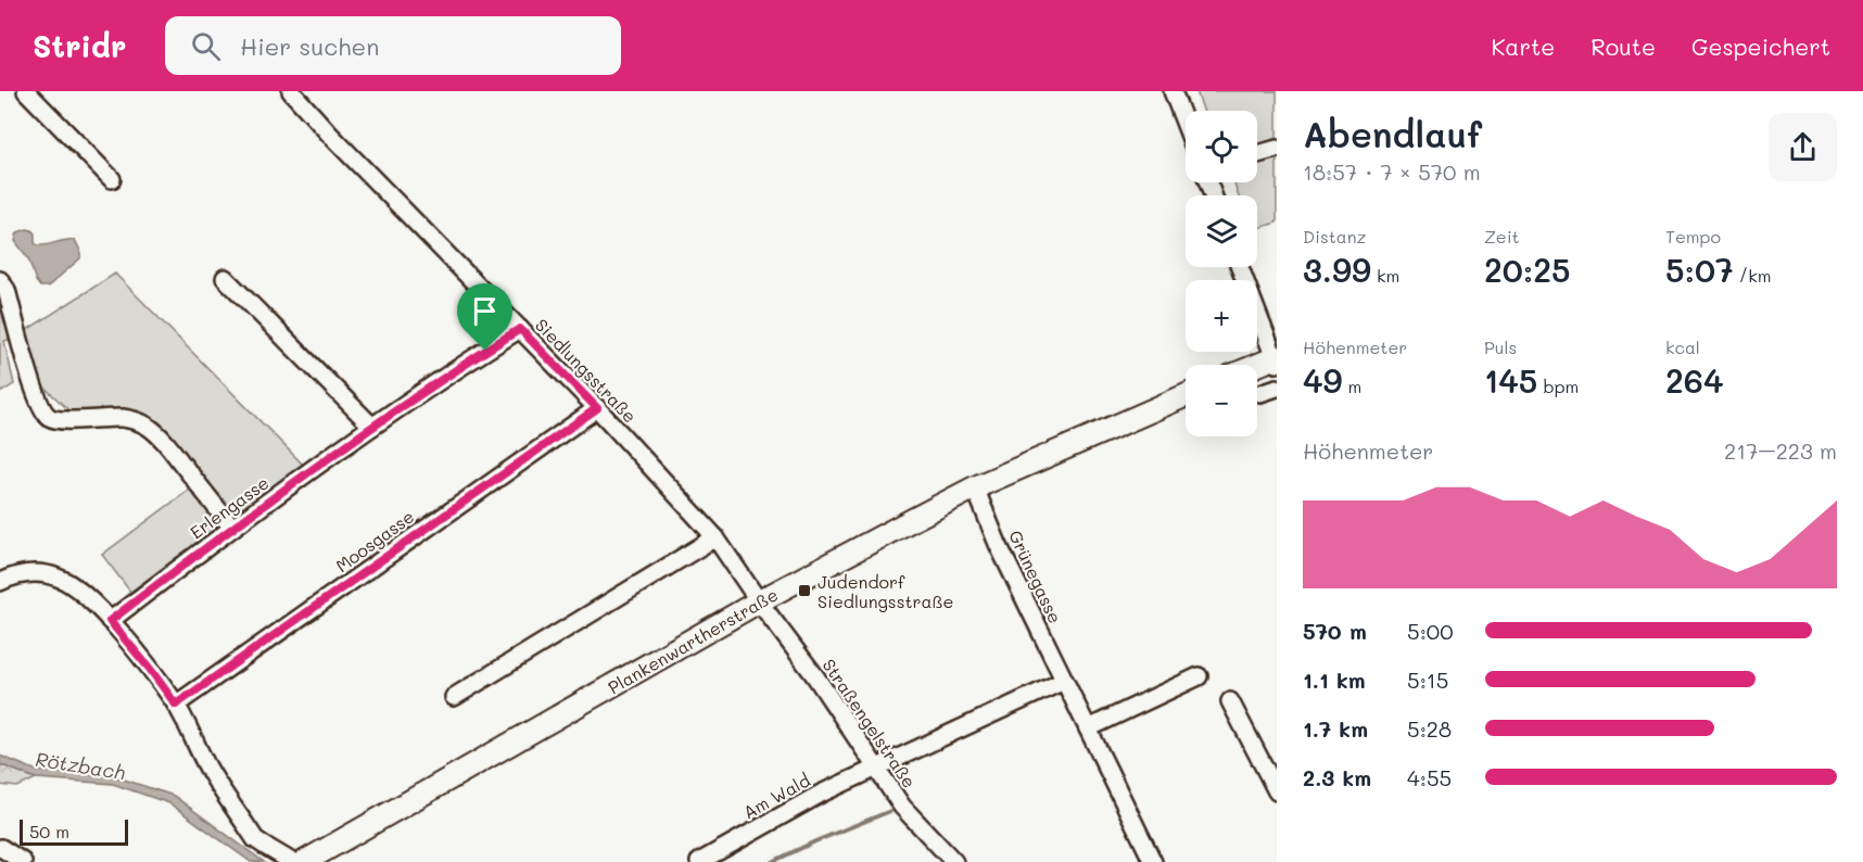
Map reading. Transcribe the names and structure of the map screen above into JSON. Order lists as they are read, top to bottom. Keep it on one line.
{"streets":{"main road":["Plankenwartherstraße"],"street":["Siedlungsstraße","Erlengasse","Moosgasse","Grünegasse","Straßengelstraße","Am Wald"]},"crossings":[["Siedlungsstraße","Erlengasse"],["Siedlungsstraße","Moosgasse"],["Siedlungsstraße","Plankenwartherstraße"],["Siedlungsstraße","Straßengelstraße"],["Grünegasse","Plankenwartherstraße"],["Plankenwartherstraße","Straßengelstraße"],["Straßengelstraße","Am Wald"]],"water":["Rötzbach"],"places":{"transit":["Judendorf Siedlungsstraße"]},"scale_bar":"50 m","page":{"header":"Stridr","search":"Hier suchen","nav":["Karte","Route","Gespeichert"],"heading":["Abendlauf","18:57 · 7 × 570 m"],"map_buttons":["+","−"],"stats":[["Distanz","3.99 km"],["Zeit","20:25"],["Tempo","5:07 /km"],["Höhenmeter","49 m"],["Puls","145 bpm"],["kcal","264"]],"chart":["Höhenmeter","217–223 m"],"list":[{"name":"570 m","note":"5:00"},{"name":"1.1 km","note":"5:15"},{"name":"1.7 km","note":"5:28"},{"name":"2.3 km","note":"4:55"}],"scale":"50 m"}}
